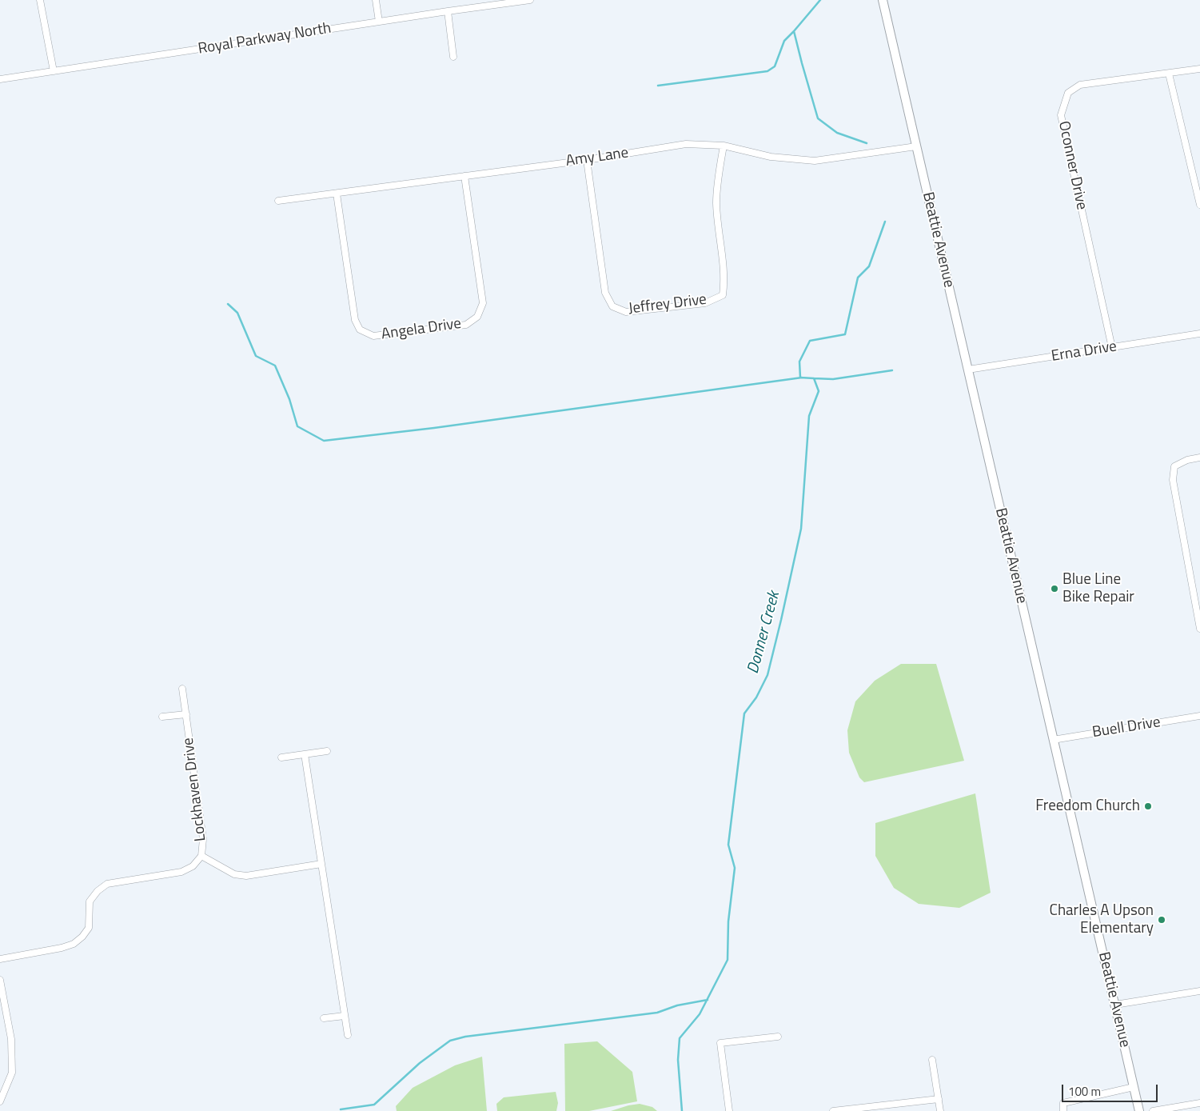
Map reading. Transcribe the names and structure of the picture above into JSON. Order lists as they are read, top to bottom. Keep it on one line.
{"streets":{"street":["Royal Parkway North","Amy Lane","Oconner Drive","Beattie Avenue","Jeffrey Drive","Angela Drive","Erna Drive","Buell Drive","Lockhaven Drive"]},"crossings":[["Amy Lane","Beattie Avenue"],["Amy Lane","Jeffrey Drive"],["Amy Lane","Angela Drive"],["Oconner Drive","Erna Drive"],["Beattie Avenue","Erna Drive"],["Beattie Avenue","Buell Drive"]],"water":["Donner Creek"],"places":["Blue Line Bike Repair","Freedom Church","Charles A Upson Elementary"],"scale_bar":"100 m"}
